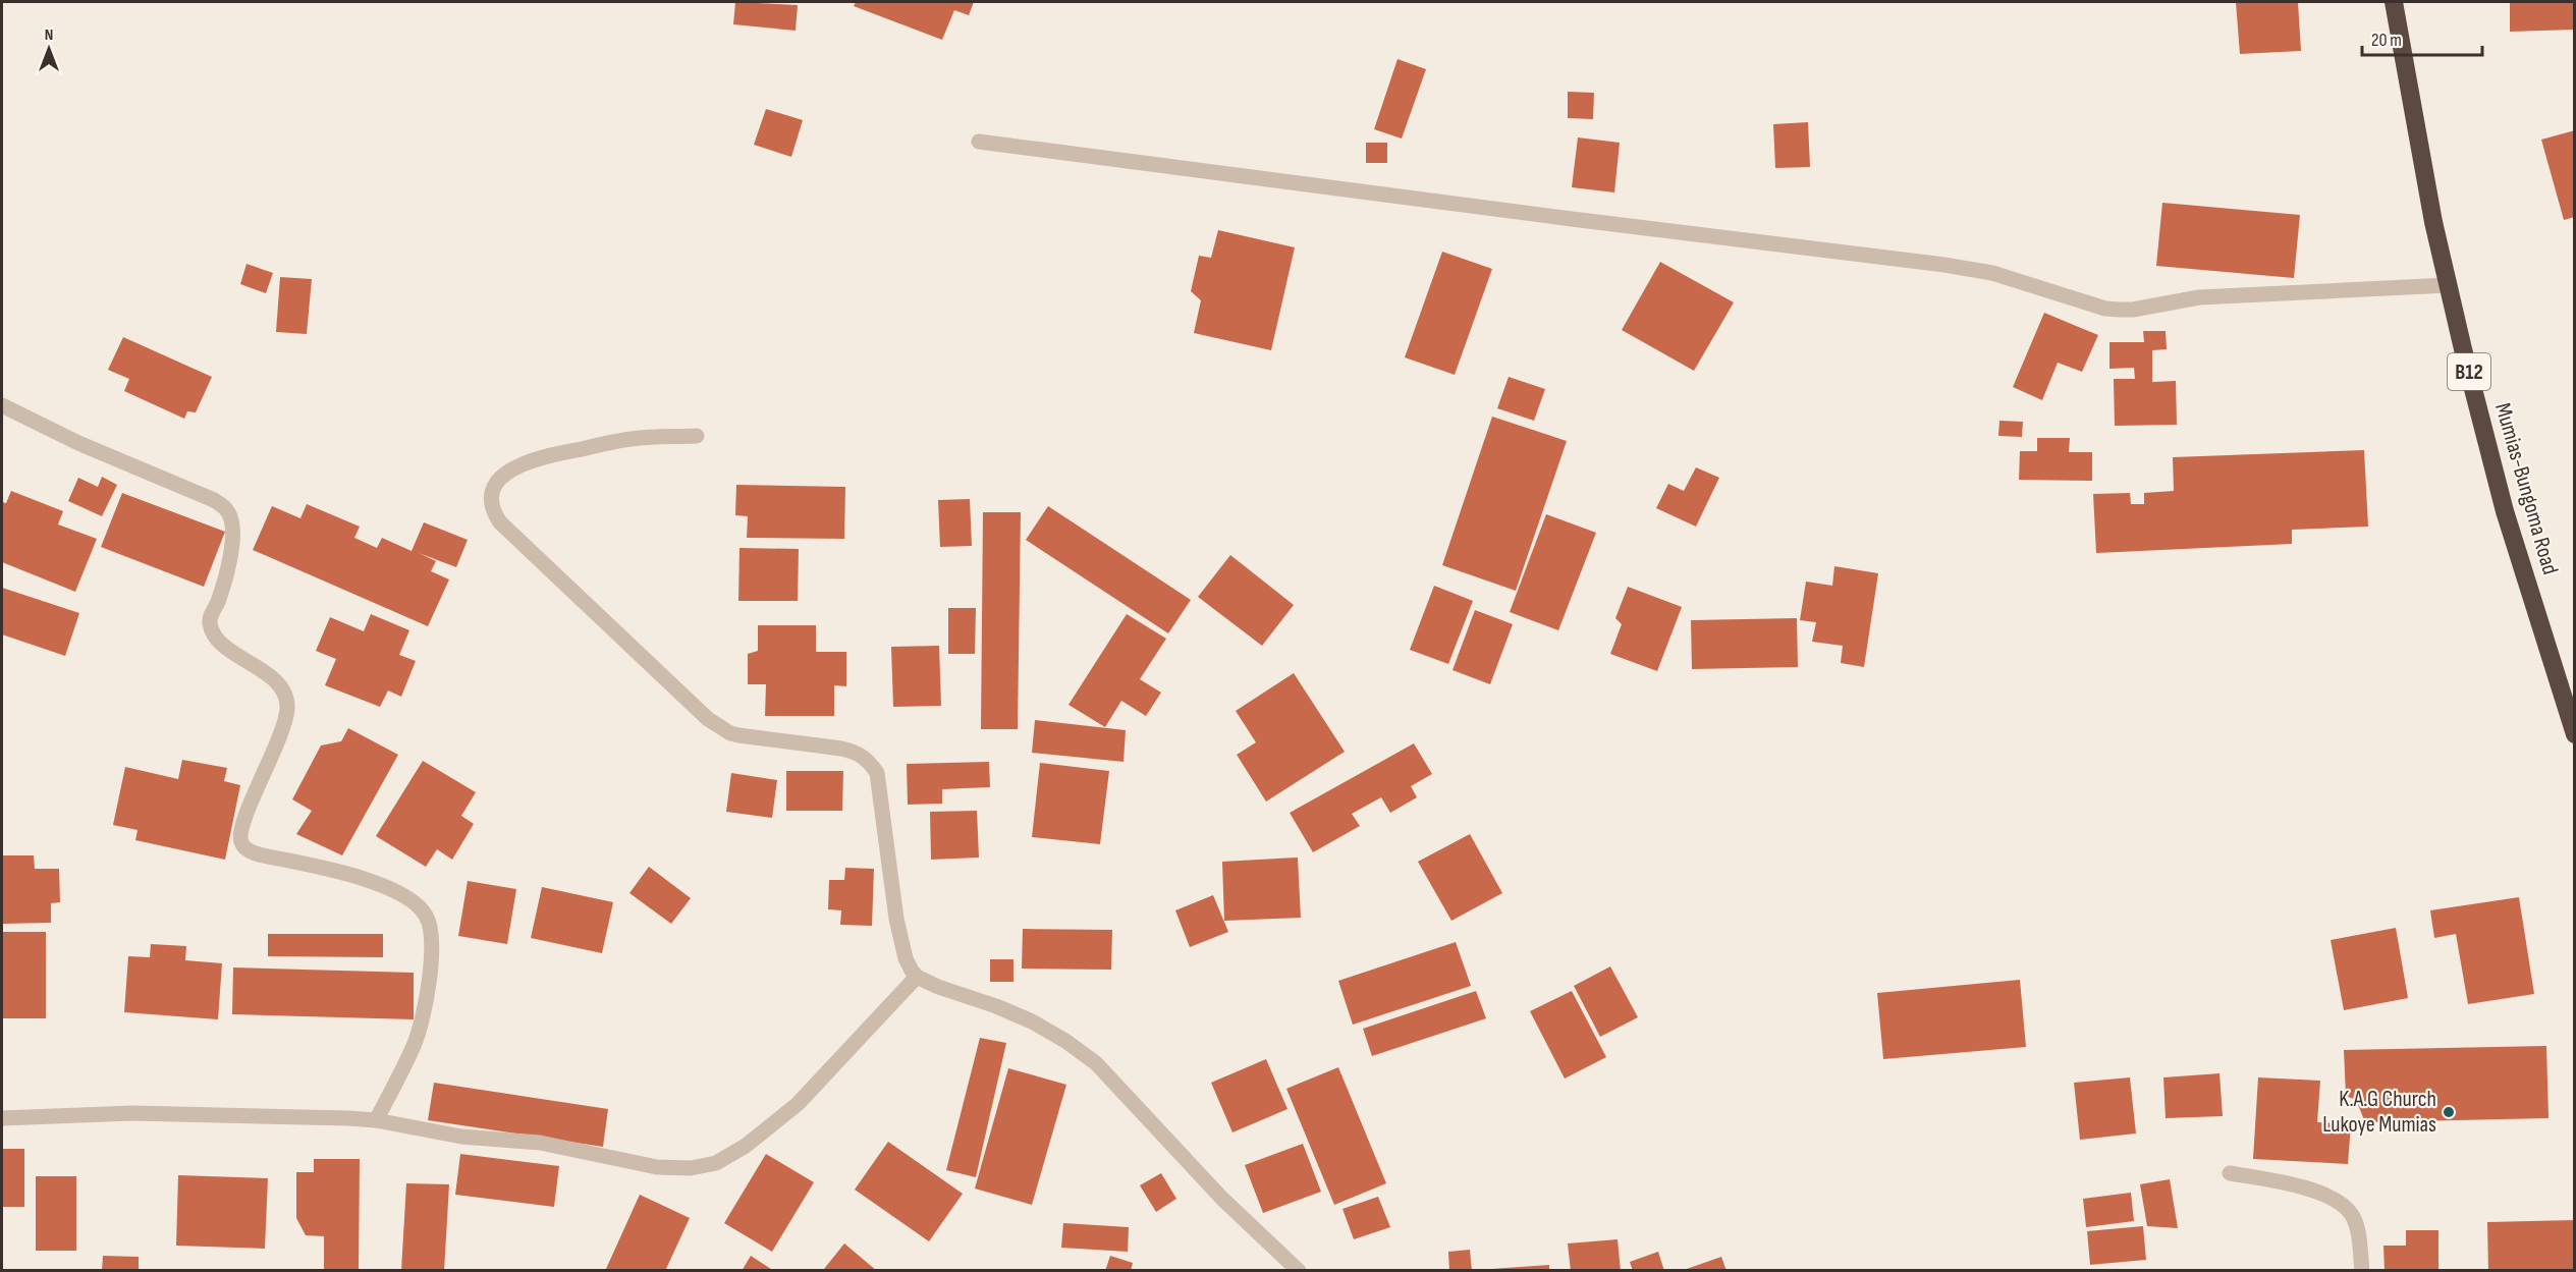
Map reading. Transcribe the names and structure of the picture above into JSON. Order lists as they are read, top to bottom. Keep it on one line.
{"streets":{"highway":["B12","Mumias-Bungoma Road"]},"places":["K.A.G Church Lukoye Mumias"],"scale_bar":"20 m","north":"top"}
